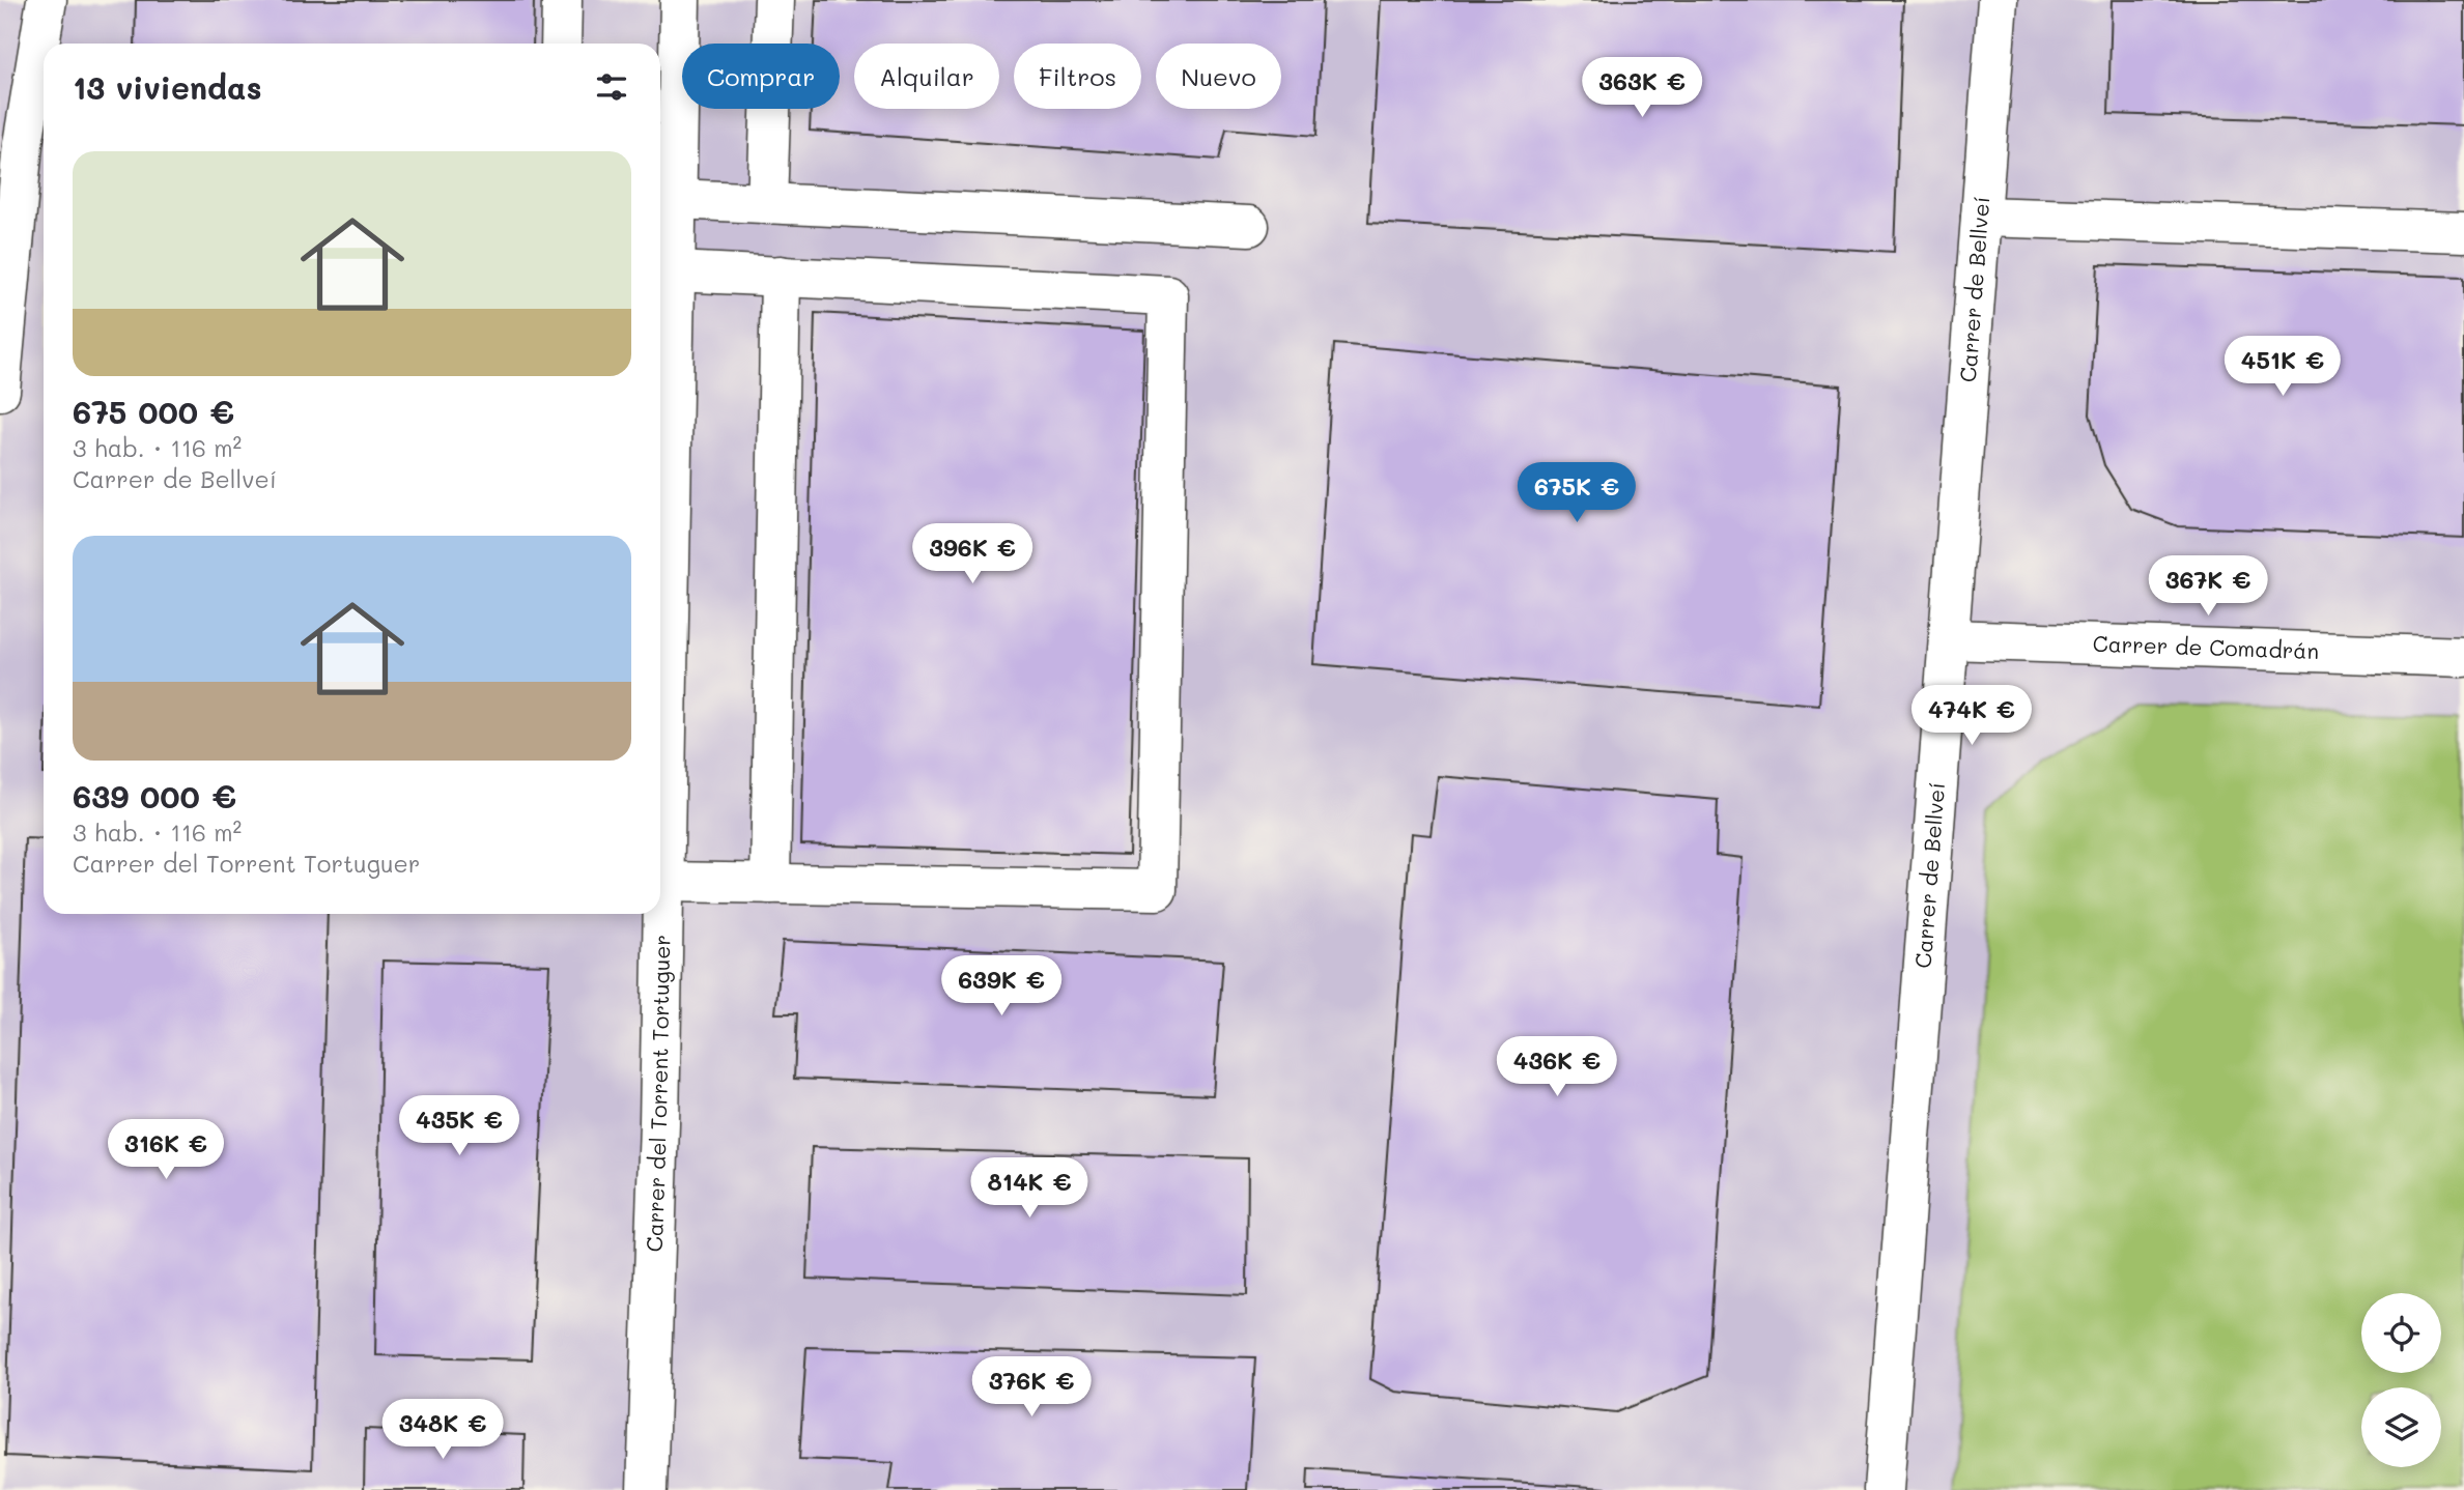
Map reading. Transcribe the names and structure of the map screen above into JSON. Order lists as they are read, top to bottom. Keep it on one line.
{"streets":{"street":["Carrer de Bellveí","Carrer de Comadrán","Carrer del Torrent Tortuguer"]},"crossings":[["Carrer de Bellveí","Carrer de Comadrán"]],"page":{"chip":["Comprar","Alquilar","Filtros","Nuevo"],"heading":"13 viviendas","price":["363K €","451K €","675K €","396K €","367K €","474K €","639K €","436K €","435K €","316K €","814K €","376K €","348K €"],"list":[{"name":"675 000 €","note":"3 hab. · 116 m² · Carrer de Bellveí"},{"name":"639 000 €","note":"3 hab. · 116 m² · Carrer del Torrent Tortuguer"}]}}
